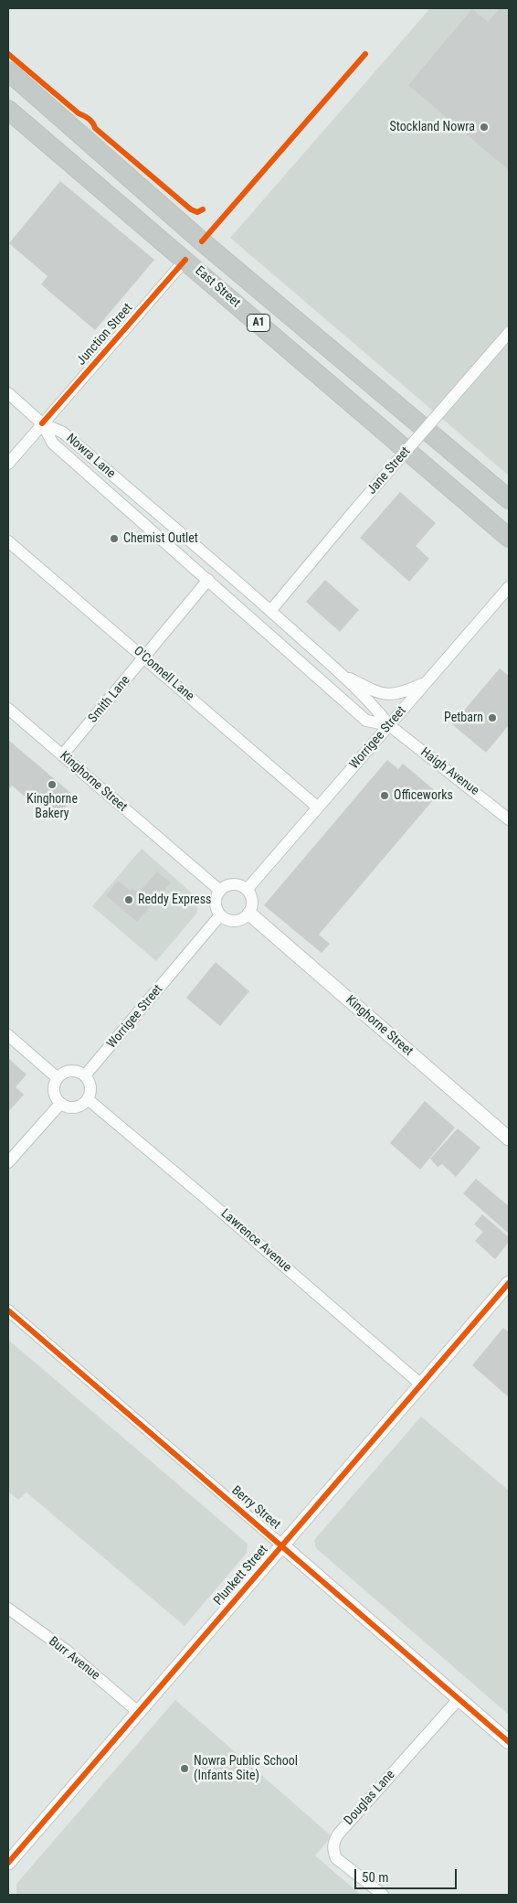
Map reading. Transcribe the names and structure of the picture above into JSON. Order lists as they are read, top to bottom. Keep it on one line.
{"streets":{"highway":["East Street","A1"],"street":["Junction Street","Nowra Lane","Jane Street","O'Connell Lane","Smith Lane","Worrigee Street","Haigh Avenue","Kinghorne Street","Lawrence Avenue","Berry Street","Plunkett Street","Burr Avenue","Douglas Lane"]},"crossings":[["East Street","Junction Street"],["Junction Street","Nowra Lane"],["Nowra Lane","Jane Street"],["Nowra Lane","Smith Lane"],["Nowra Lane","Worrigee Street"],["Nowra Lane","Haigh Avenue"],["O'Connell Lane","Smith Lane"],["O'Connell Lane","Worrigee Street"],["Smith Lane","Kinghorne Street"],["Worrigee Street","Haigh Avenue"],["Worrigee Street","Kinghorne Street"],["Worrigee Street","Lawrence Avenue"],["Lawrence Avenue","Plunkett Street"],["Berry Street","Plunkett Street"],["Berry Street","Douglas Lane"],["Plunkett Street","Burr Avenue"]],"places":["Stockland Nowra","Chemist Outlet","Petbarn","Kinghorne Bakery","Officeworks","Reddy Express","Nowra Public School (Infants Site)"],"scale_bar":"50 m"}
